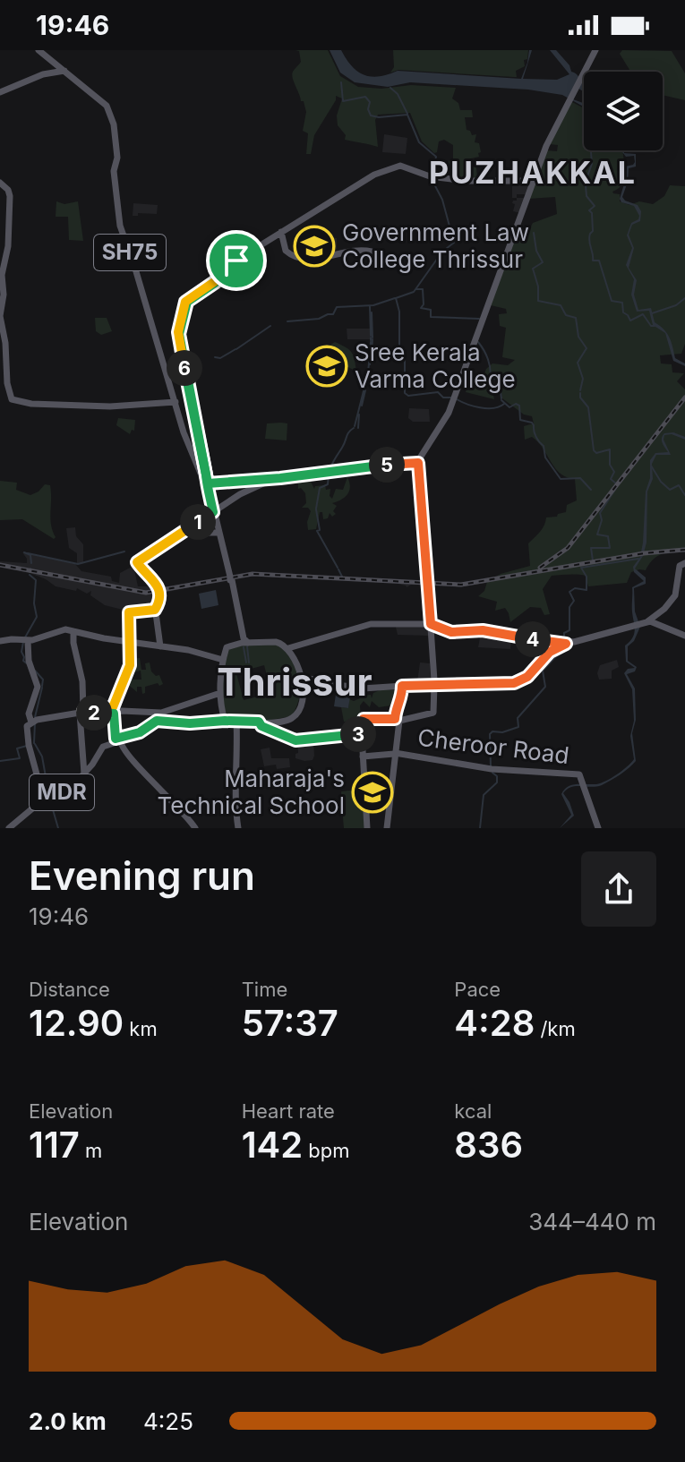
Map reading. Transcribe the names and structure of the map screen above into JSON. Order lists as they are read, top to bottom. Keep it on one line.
{"streets":{"main road":["SH75","Cheroor Road","MDR"]},"districts":["PUZHAKKAL","Thrissur"],"places":{"school or university":["Government Law College Thrissur","Sree Kerala Varma College","Maharaja's Technical School"]},"page":{"status":"19:46","pins":["6","5","1","4","2","3"],"heading":["Evening run","19:46"],"stats":[["Distance","12.90 km"],["Time","57:37"],["Pace","4:28 /km"],["Elevation","117 m"],["Heart rate","142 bpm"],["kcal","836"]],"chart":["Elevation","344–440 m"],"list":[{"name":"2.0 km","note":"4:25"}]}}
